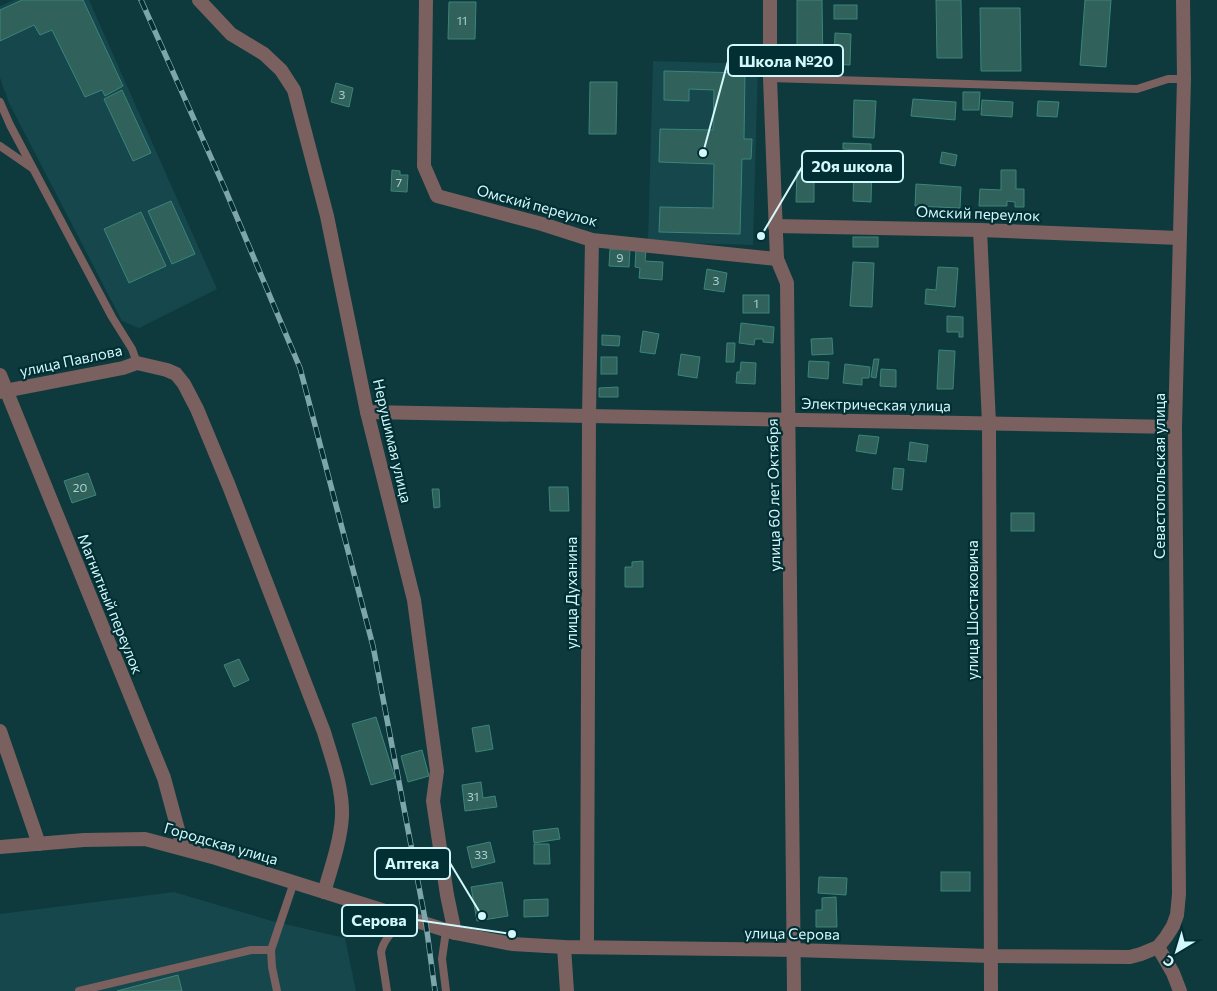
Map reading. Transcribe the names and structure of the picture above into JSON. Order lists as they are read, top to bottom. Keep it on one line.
{"streets":{"street":["Омский переулок","улица Павлова","Электрическая улица","Нерушимая улица","Севастопольская улица","улица 60 лет Октября","улица Духанина","Магнитный переулок","улица Шостаковича","Городская улица","улица Серова"]},"crossings":[["Омский переулок","Севастопольская улица"],["Омский переулок","улица 60 лет Октября"],["Омский переулок","улица Духанина"],["Омский переулок","улица Шостаковича"],["улица Павлова","Магнитный переулок"],["улица Павлова","Городская улица"],["Электрическая улица","Нерушимая улица"],["Электрическая улица","Севастопольская улица"],["Электрическая улица","улица 60 лет Октября"],["Электрическая улица","улица Духанина"],["Электрическая улица","улица Шостаковича"],["Нерушимая улица","улица Серова"],["Севастопольская улица","улица Серова"],["улица 60 лет Октября","улица Серова"],["улица Духанина","улица Серова"],["Магнитный переулок","Городская улица"],["улица Шостаковича","улица Серова"],["Городская улица","улица Серова"]],"places":["Школа №20","20я школа","Аптека","Серова"],"house_numbers":["11","3","7","9","3","1","20","31","33"],"north":"bottom left"}
